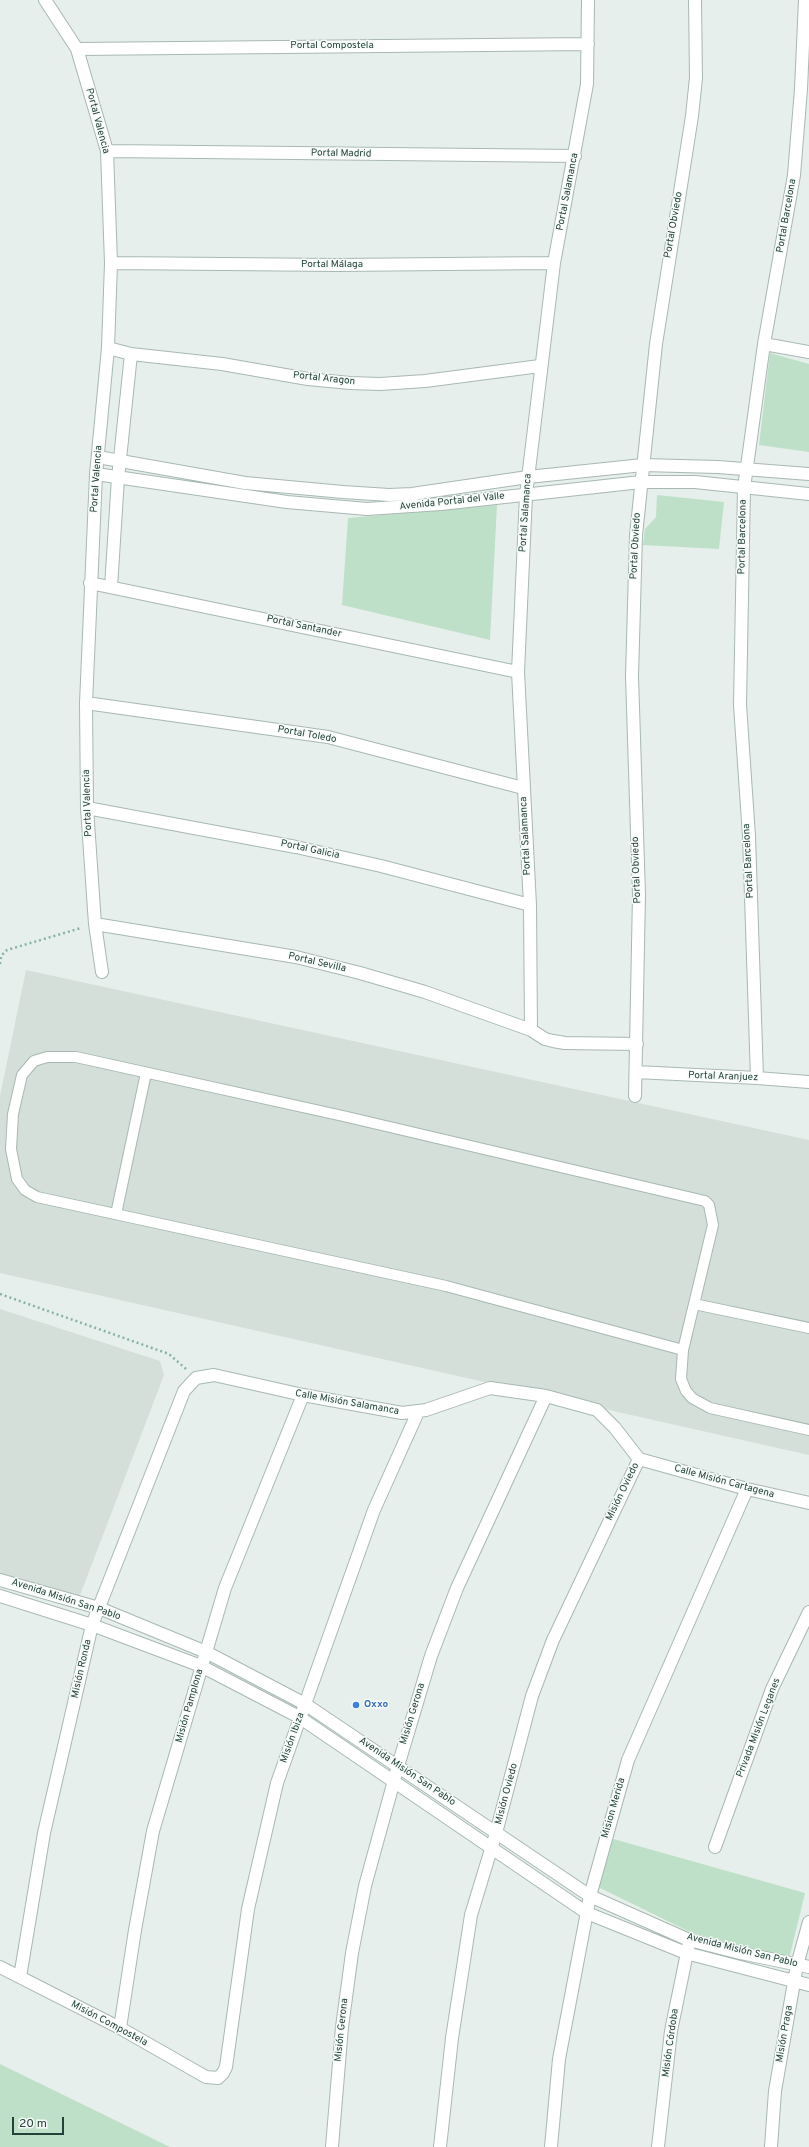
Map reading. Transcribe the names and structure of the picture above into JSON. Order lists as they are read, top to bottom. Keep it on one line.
{"streets":{"street":["Portal Compostela","Portal Valencia","Portal Madrid","Portal Salamanca","Portal Barcelona","Portal Obviedo","Portal Málaga","Portal Aragon","Avenida Portal del Valle","Portal Santander","Portal Toledo","Portal Galicia","Portal Sevilla","Portal Aranjuez","Calle Misión Salamanca","Calle Misión Cartagena","Misión Oviedo","Avenida Misión San Pablo","Misión Ronda","Misión Pamplona","Misión Gerona","Privada Misión Leganes","Misión Ibiza","Mision Merida","Misión Compostela","Misión Praga","Misión Córdoba"]},"crossings":[["Portal Compostela","Portal Valencia"],["Portal Compostela","Portal Salamanca"],["Portal Valencia","Portal Madrid"],["Portal Valencia","Portal Málaga"],["Portal Valencia","Portal Aragon"],["Portal Valencia","Avenida Portal del Valle"],["Portal Valencia","Portal Santander"],["Portal Valencia","Portal Toledo"],["Portal Valencia","Portal Galicia"],["Portal Valencia","Portal Sevilla"],["Portal Madrid","Portal Salamanca"],["Portal Salamanca","Portal Málaga"],["Portal Salamanca","Portal Aragon"],["Portal Salamanca","Avenida Portal del Valle"],["Portal Salamanca","Portal Santander"],["Portal Salamanca","Portal Toledo"],["Portal Salamanca","Portal Galicia"],["Portal Salamanca","Portal Sevilla"],["Portal Barcelona","Avenida Portal del Valle"],["Portal Barcelona","Portal Aranjuez"],["Portal Obviedo","Avenida Portal del Valle"],["Portal Obviedo","Portal Sevilla"],["Portal Obviedo","Portal Aranjuez"],["Calle Misión Salamanca","Calle Misión Cartagena"],["Calle Misión Salamanca","Misión Oviedo"],["Calle Misión Salamanca","Misión Ronda"],["Calle Misión Salamanca","Misión Pamplona"],["Calle Misión Salamanca","Misión Gerona"],["Calle Misión Salamanca","Misión Ibiza"],["Calle Misión Cartagena","Misión Oviedo"],["Calle Misión Cartagena","Mision Merida"],["Misión Oviedo","Avenida Misión San Pablo"],["Avenida Misión San Pablo","Misión Ronda"],["Avenida Misión San Pablo","Misión Pamplona"],["Avenida Misión San Pablo","Misión Gerona"],["Avenida Misión San Pablo","Misión Ibiza"],["Avenida Misión San Pablo","Mision Merida"],["Avenida Misión San Pablo","Misión Praga"],["Avenida Misión San Pablo","Misión Córdoba"],["Misión Ronda","Misión Compostela"],["Misión Pamplona","Misión Compostela"],["Misión Ibiza","Misión Compostela"]],"places":["Oxxo"],"scale_bar":"20 m"}
